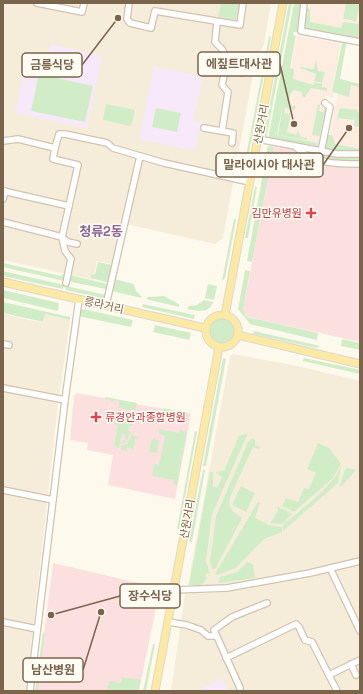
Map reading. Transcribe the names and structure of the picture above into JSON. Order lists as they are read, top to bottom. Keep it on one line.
{"streets":{"main road":["산원거리","릉라거리"]},"crossings":[["산원거리","릉라거리"]],"districts":["청류2동"],"places":{"other":["금릉식당","에짚트대사관","말라이시아 대사관","남산병원","장수식당"],"health":["김만유병원","류경안과종합병원"]}}
